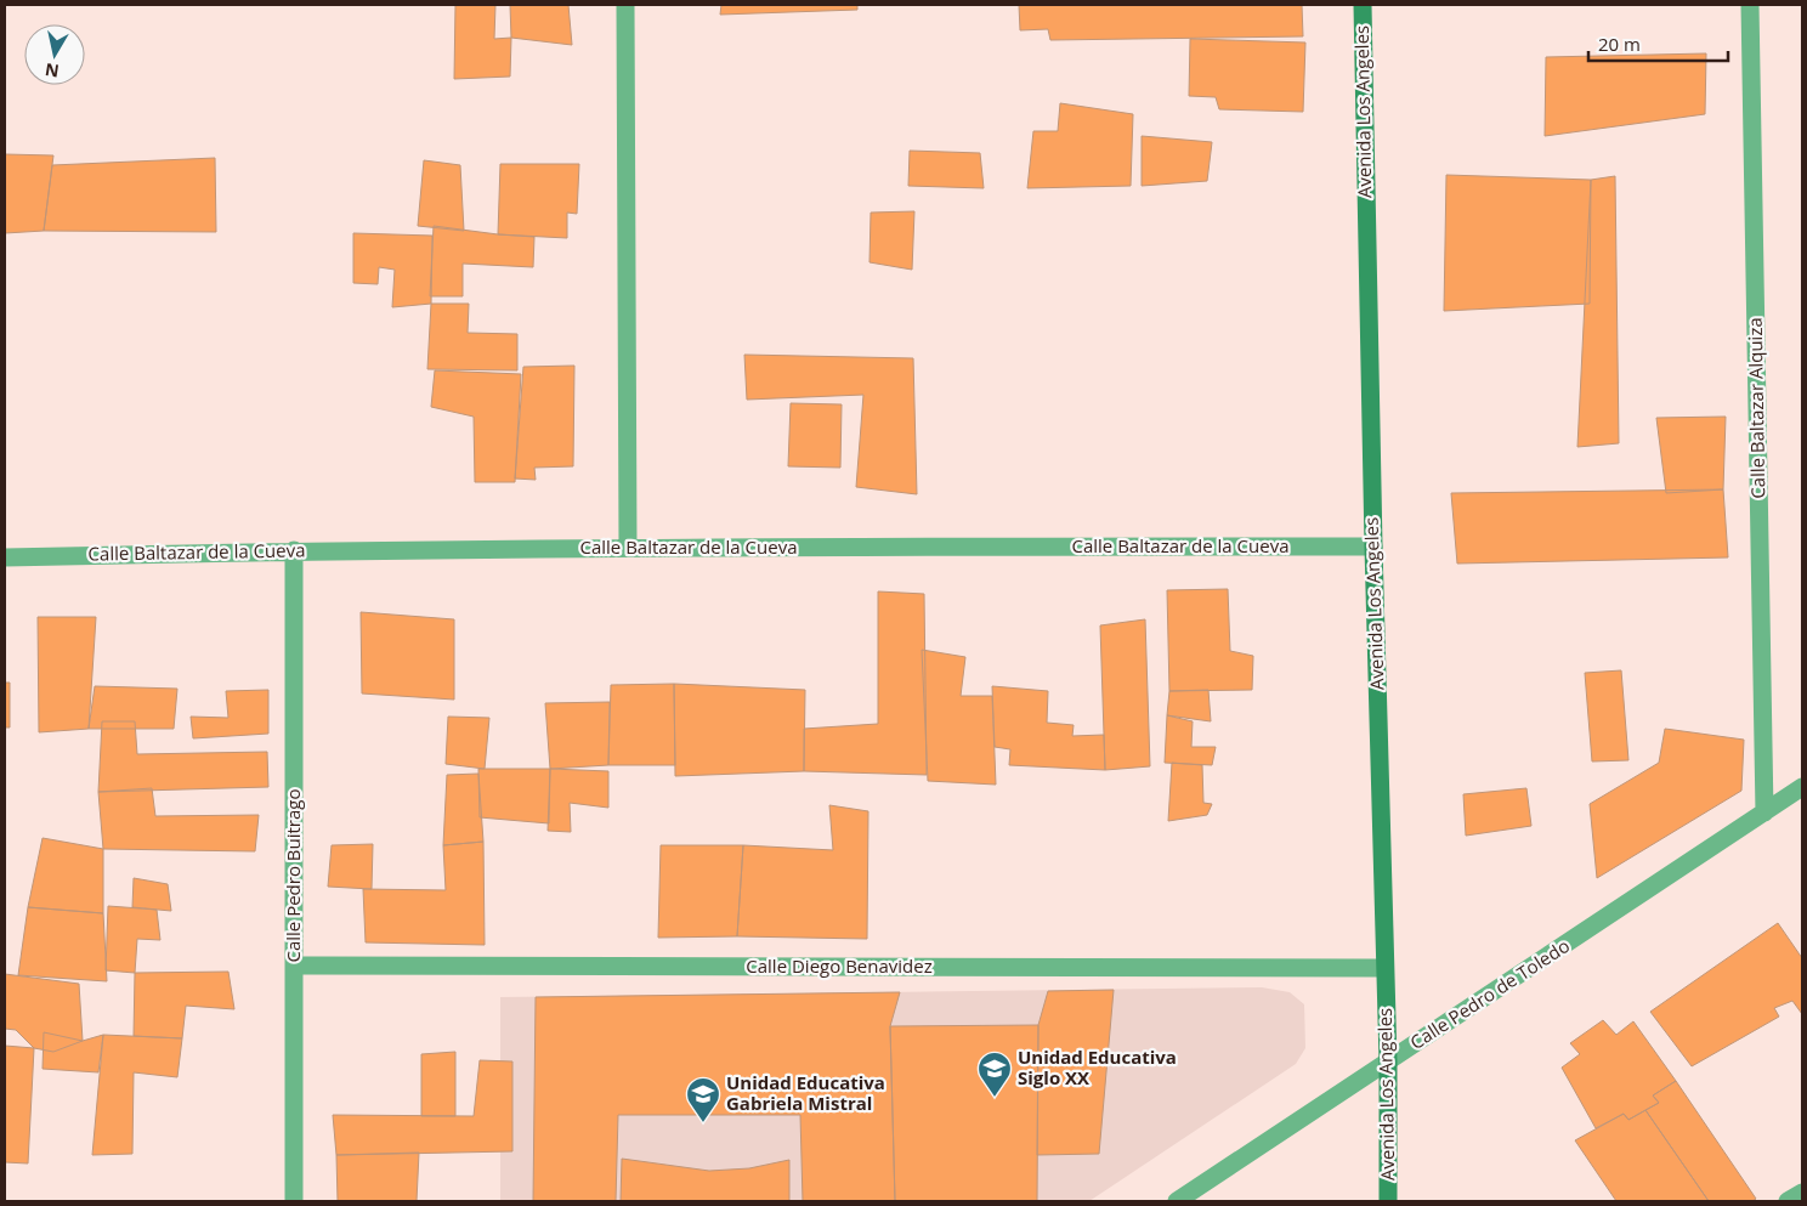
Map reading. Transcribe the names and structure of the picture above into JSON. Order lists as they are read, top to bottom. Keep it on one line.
{"streets":{"main road":["Avenida Los Angeles"],"street":["Calle Baltazar Alquiza","Calle Baltazar de la Cueva","Calle Pedro Buitrago","Calle Diego Benavidez","Calle Pedro de Toledo"]},"crossings":[["Avenida Los Angeles","Calle Baltazar de la Cueva"],["Avenida Los Angeles","Calle Diego Benavidez"],["Avenida Los Angeles","Calle Pedro de Toledo"],["Calle Baltazar Alquiza","Calle Pedro de Toledo"],["Calle Baltazar de la Cueva","Calle Pedro Buitrago"],["Calle Pedro Buitrago","Calle Diego Benavidez"]],"places":{"school or university":["Unidad Educativa Siglo XX","Unidad Educativa Gabriela Mistral"]},"scale_bar":"20 m","north":"bottom"}
